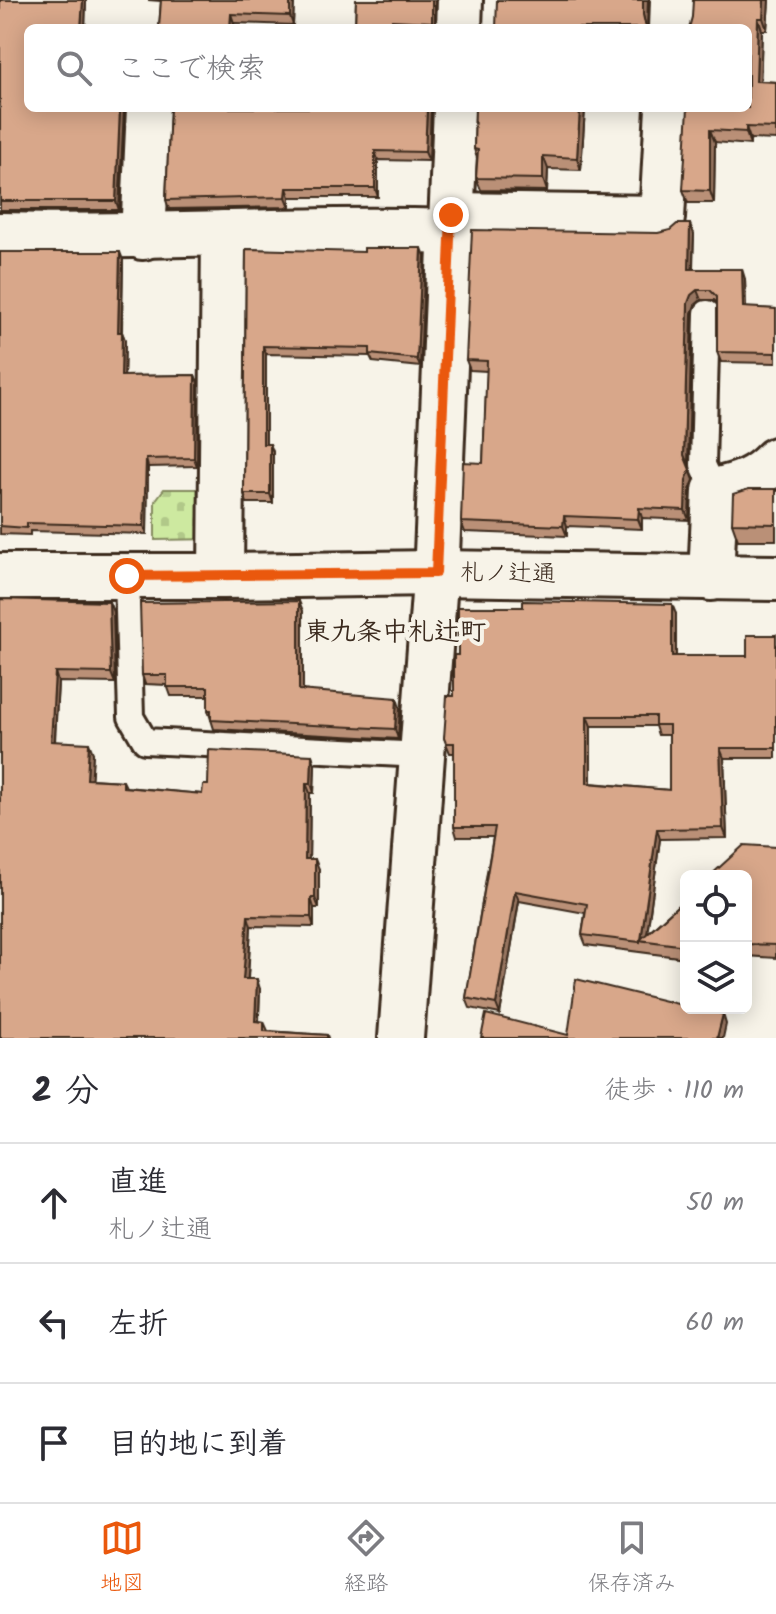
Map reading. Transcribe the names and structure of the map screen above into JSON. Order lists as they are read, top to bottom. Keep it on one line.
{"streets":{"street":["札ノ辻通"]},"districts":["東九条中札辻町"],"page":{"search":"ここで検索","heading":["2 分","徒歩 · 110 m"],"list":[["直進","札ノ辻通","50 m"],["左折","60 m"],"目的地に到着"],"nav":["地図","経路","保存済み"]}}
